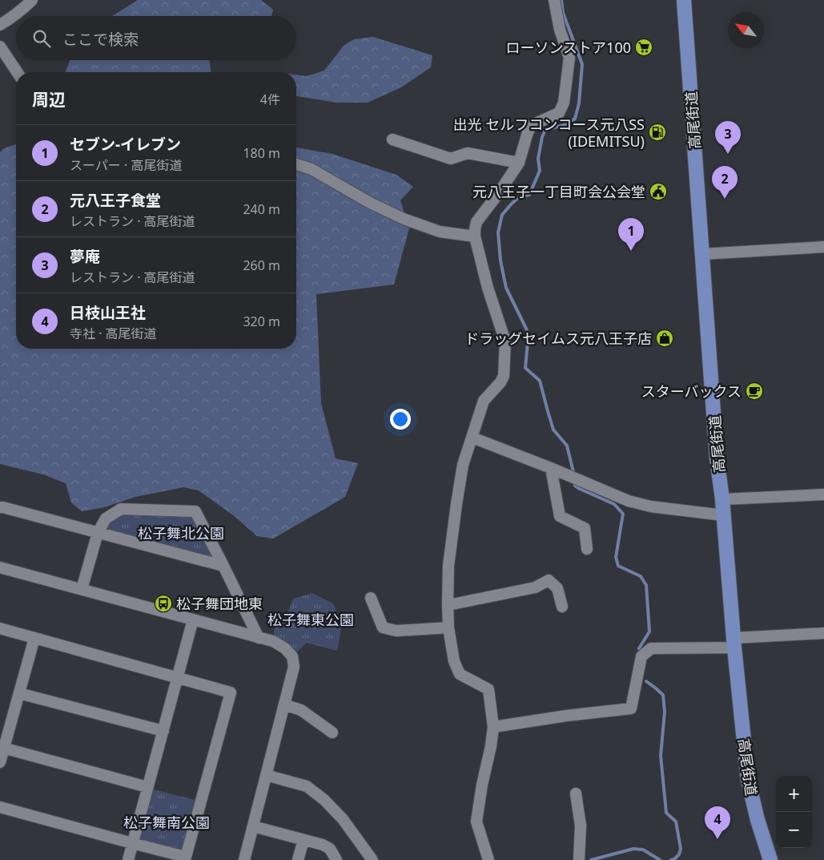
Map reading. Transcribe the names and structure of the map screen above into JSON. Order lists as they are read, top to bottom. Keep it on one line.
{"streets":{"main road":["高尾街道"]},"parks":["松子舞北公園","松子舞東公園","松子舞南公園"],"places":{"supermarket":["ローソンストア100"],"fuel station":["出光 セルフコンコース元八SS (IDEMITSU)"],"public building":["元八王子一丁目町会公会堂"],"shop":["ドラッグセイムス元八王子店"],"cafe":["スターバックス"],"bus stop":["松子舞団地東"]},"north":"top left","page":{"search":"ここで検索","heading":["周辺","4件"],"pins":["3","2","1","4"],"list":[{"mark":"1","name":"セブン-イレブン","note":"スーパー · 高尾街道","value":"180 m"},{"mark":"2","name":"元八王子食堂","note":"レストラン · 高尾街道","value":"240 m"},{"mark":"3","name":"夢庵","note":"レストラン · 高尾街道","value":"260 m"},{"mark":"4","name":"日枝山王社","note":"寺社 · 高尾街道","value":"320 m"}],"map_buttons":["+","−"]}}
